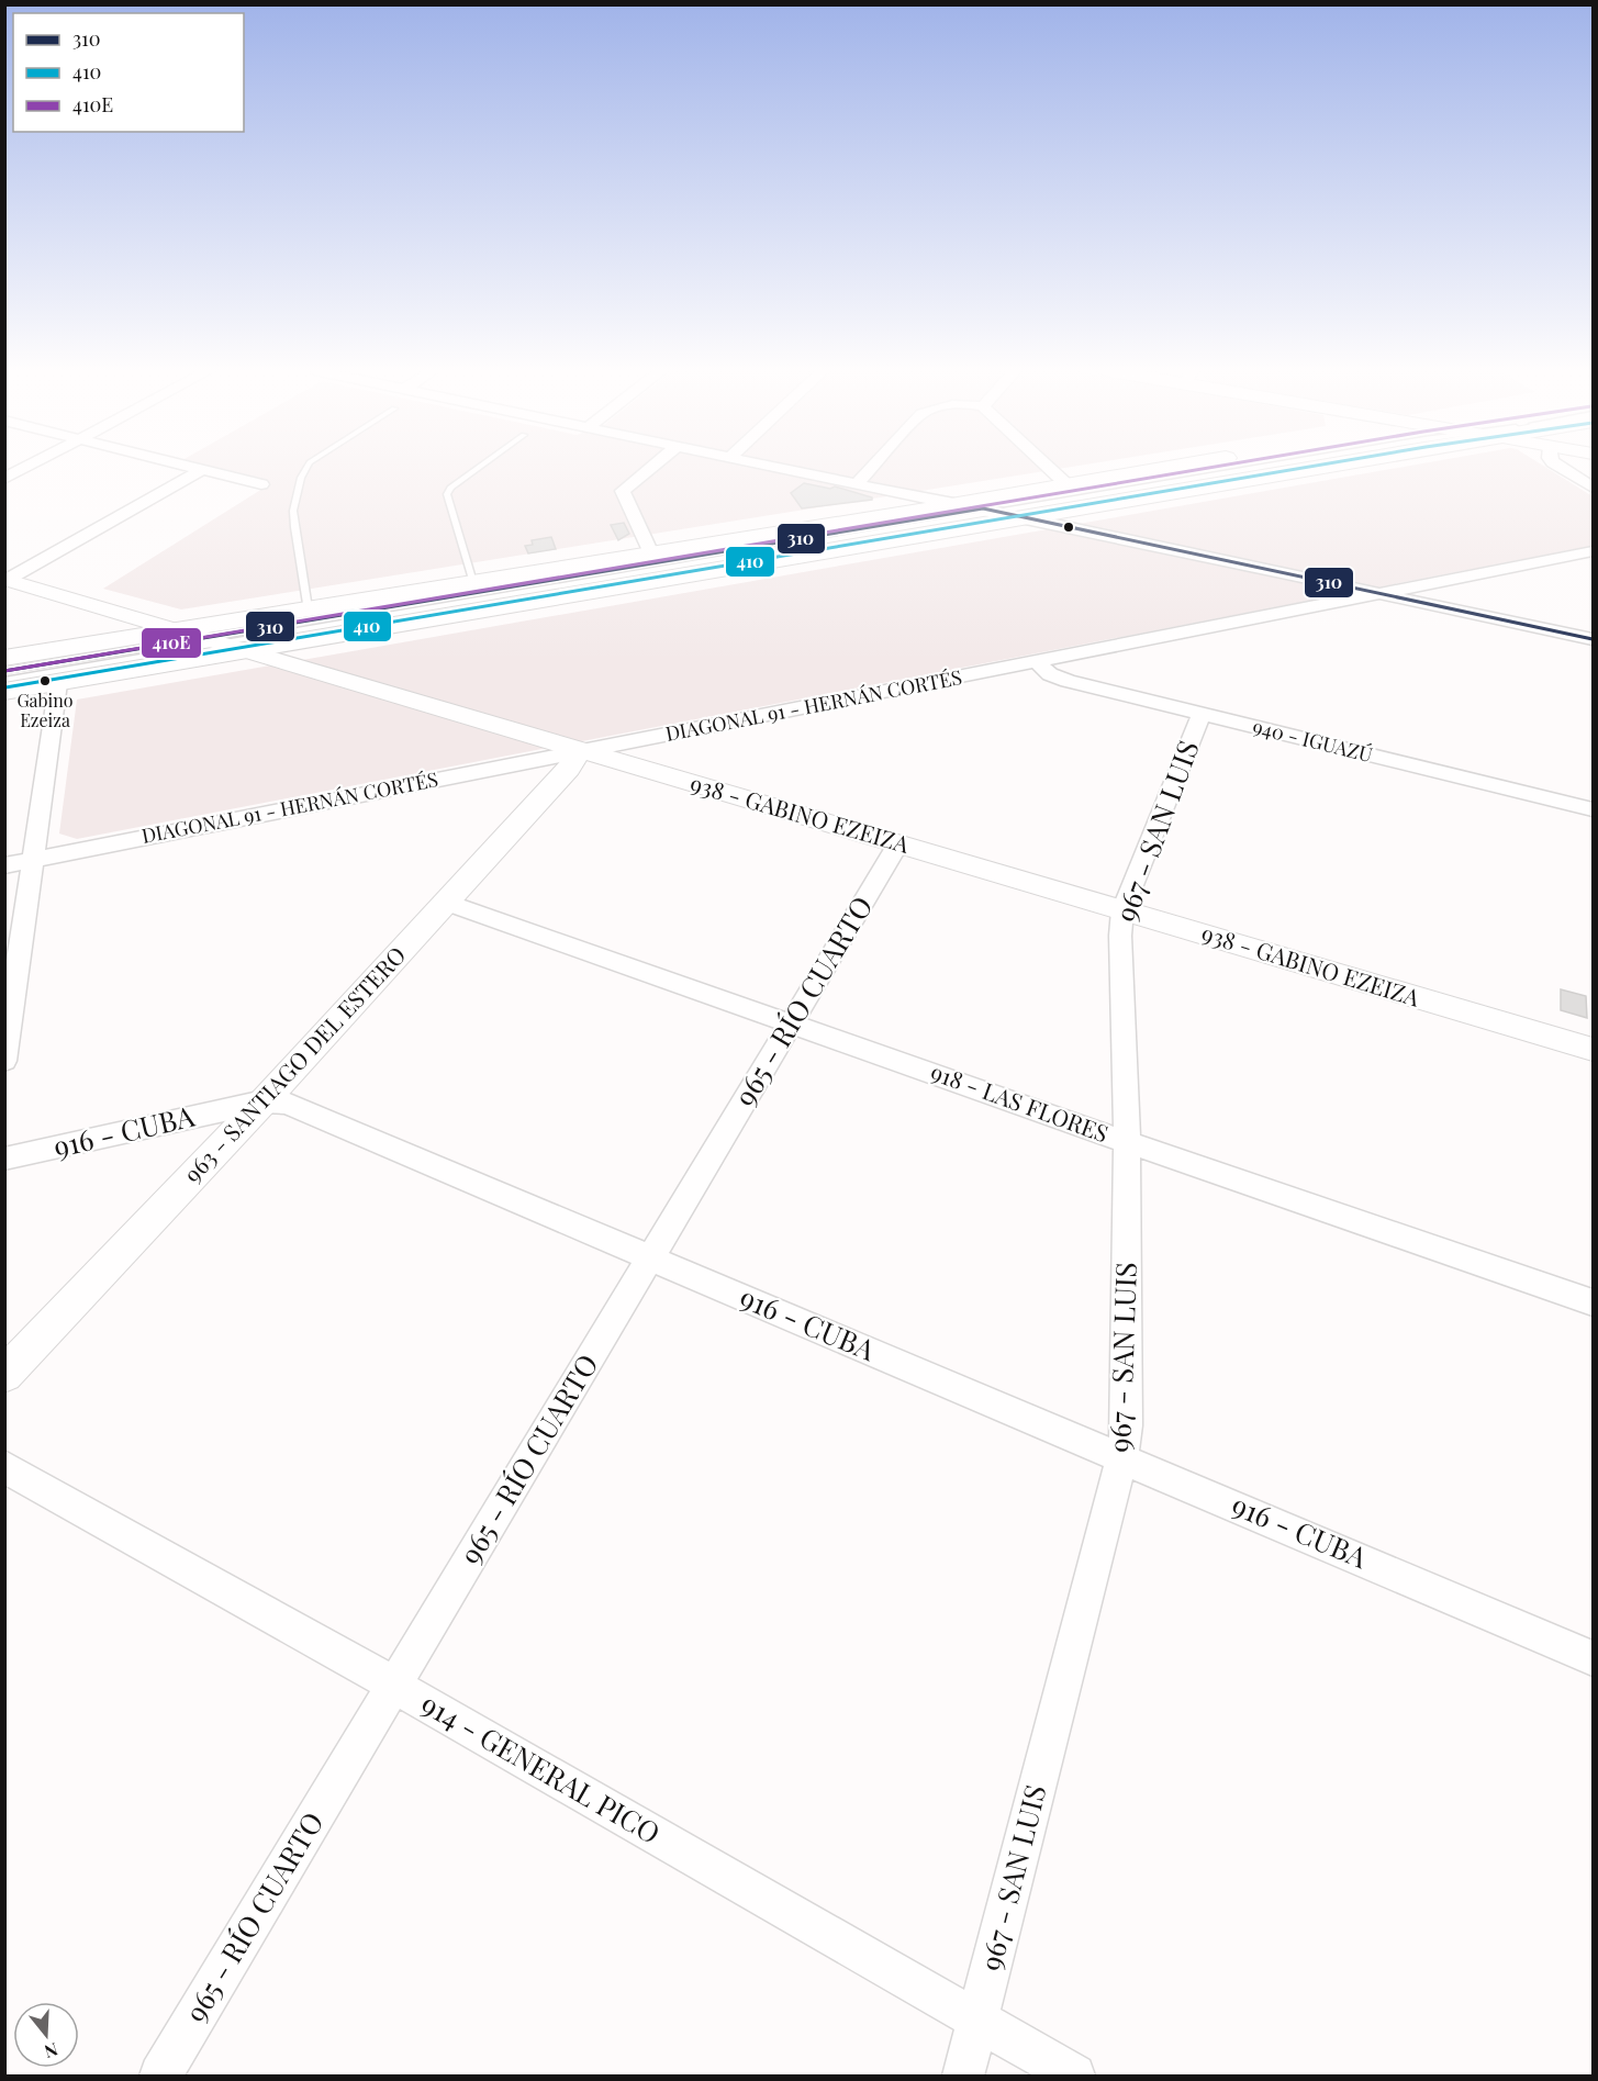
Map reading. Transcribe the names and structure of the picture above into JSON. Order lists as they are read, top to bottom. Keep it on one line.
{"streets":{"street":["DIAGONAL 91 - HERNÁN CORTÉS","940 - IGUAZÚ","938 - GABINO EZEIZA","967 - SAN LUIS","965 - RÍO CUARTO","963 - SANTIAGO DEL ESTERO","918 - LAS FLORES","916 - CUBA","914 - GENERAL PICO"]},"crossings":[["DIAGONAL 91 - HERNÁN CORTÉS","940 - IGUAZÚ"],["DIAGONAL 91 - HERNÁN CORTÉS","938 - GABINO EZEIZA"],["DIAGONAL 91 - HERNÁN CORTÉS","963 - SANTIAGO DEL ESTERO"],["940 - IGUAZÚ","967 - SAN LUIS"],["938 - GABINO EZEIZA","967 - SAN LUIS"],["938 - GABINO EZEIZA","965 - RÍO CUARTO"],["938 - GABINO EZEIZA","963 - SANTIAGO DEL ESTERO"],["967 - SAN LUIS","918 - LAS FLORES"],["967 - SAN LUIS","916 - CUBA"],["967 - SAN LUIS","914 - GENERAL PICO"],["965 - RÍO CUARTO","918 - LAS FLORES"],["965 - RÍO CUARTO","916 - CUBA"],["965 - RÍO CUARTO","914 - GENERAL PICO"],["963 - SANTIAGO DEL ESTERO","918 - LAS FLORES"],["963 - SANTIAGO DEL ESTERO","916 - CUBA"]],"places":["Gabino Ezeiza"],"lines":["transit line 410","transit line 410E","transit line 310"],"legend":["310","410","410E"],"north":"bottom"}
